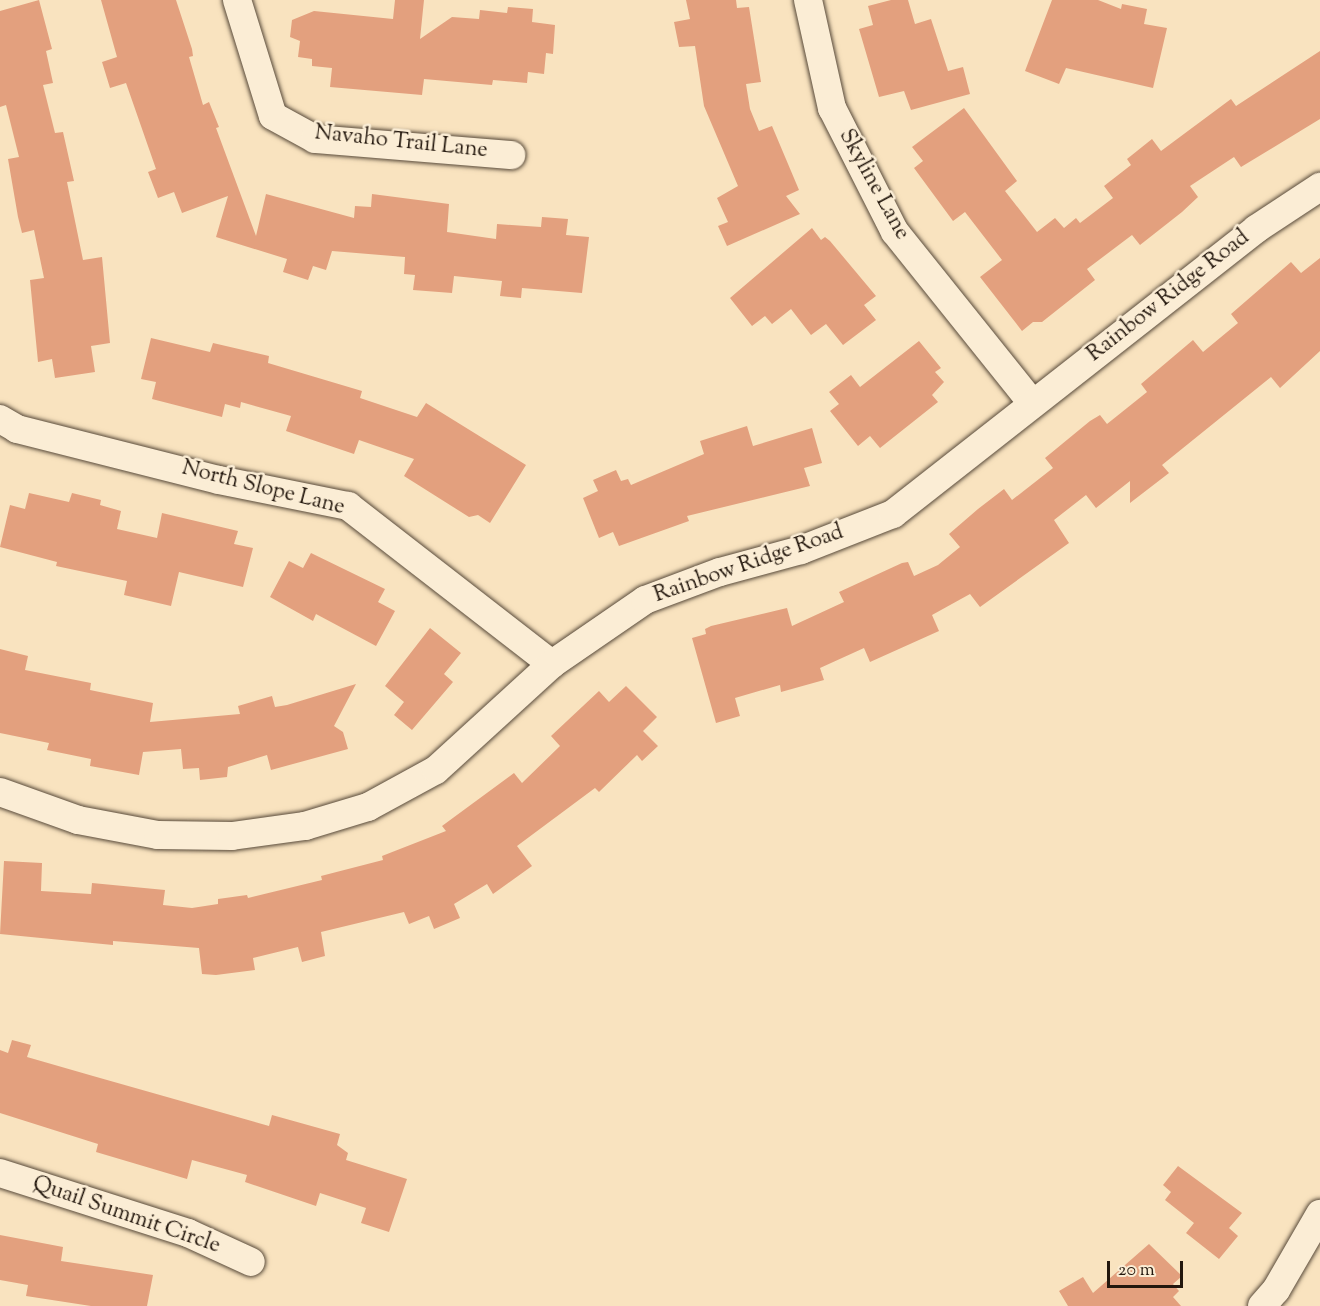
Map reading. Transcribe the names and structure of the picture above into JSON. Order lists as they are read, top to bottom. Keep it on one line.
{"streets":{"street":["Navaho Trail Lane","Skyline Lane","Rainbow Ridge Road","North Slope Lane","Quail Summit Circle"]},"crossings":[["Skyline Lane","Rainbow Ridge Road"],["Rainbow Ridge Road","North Slope Lane"]],"scale_bar":"20 m"}
